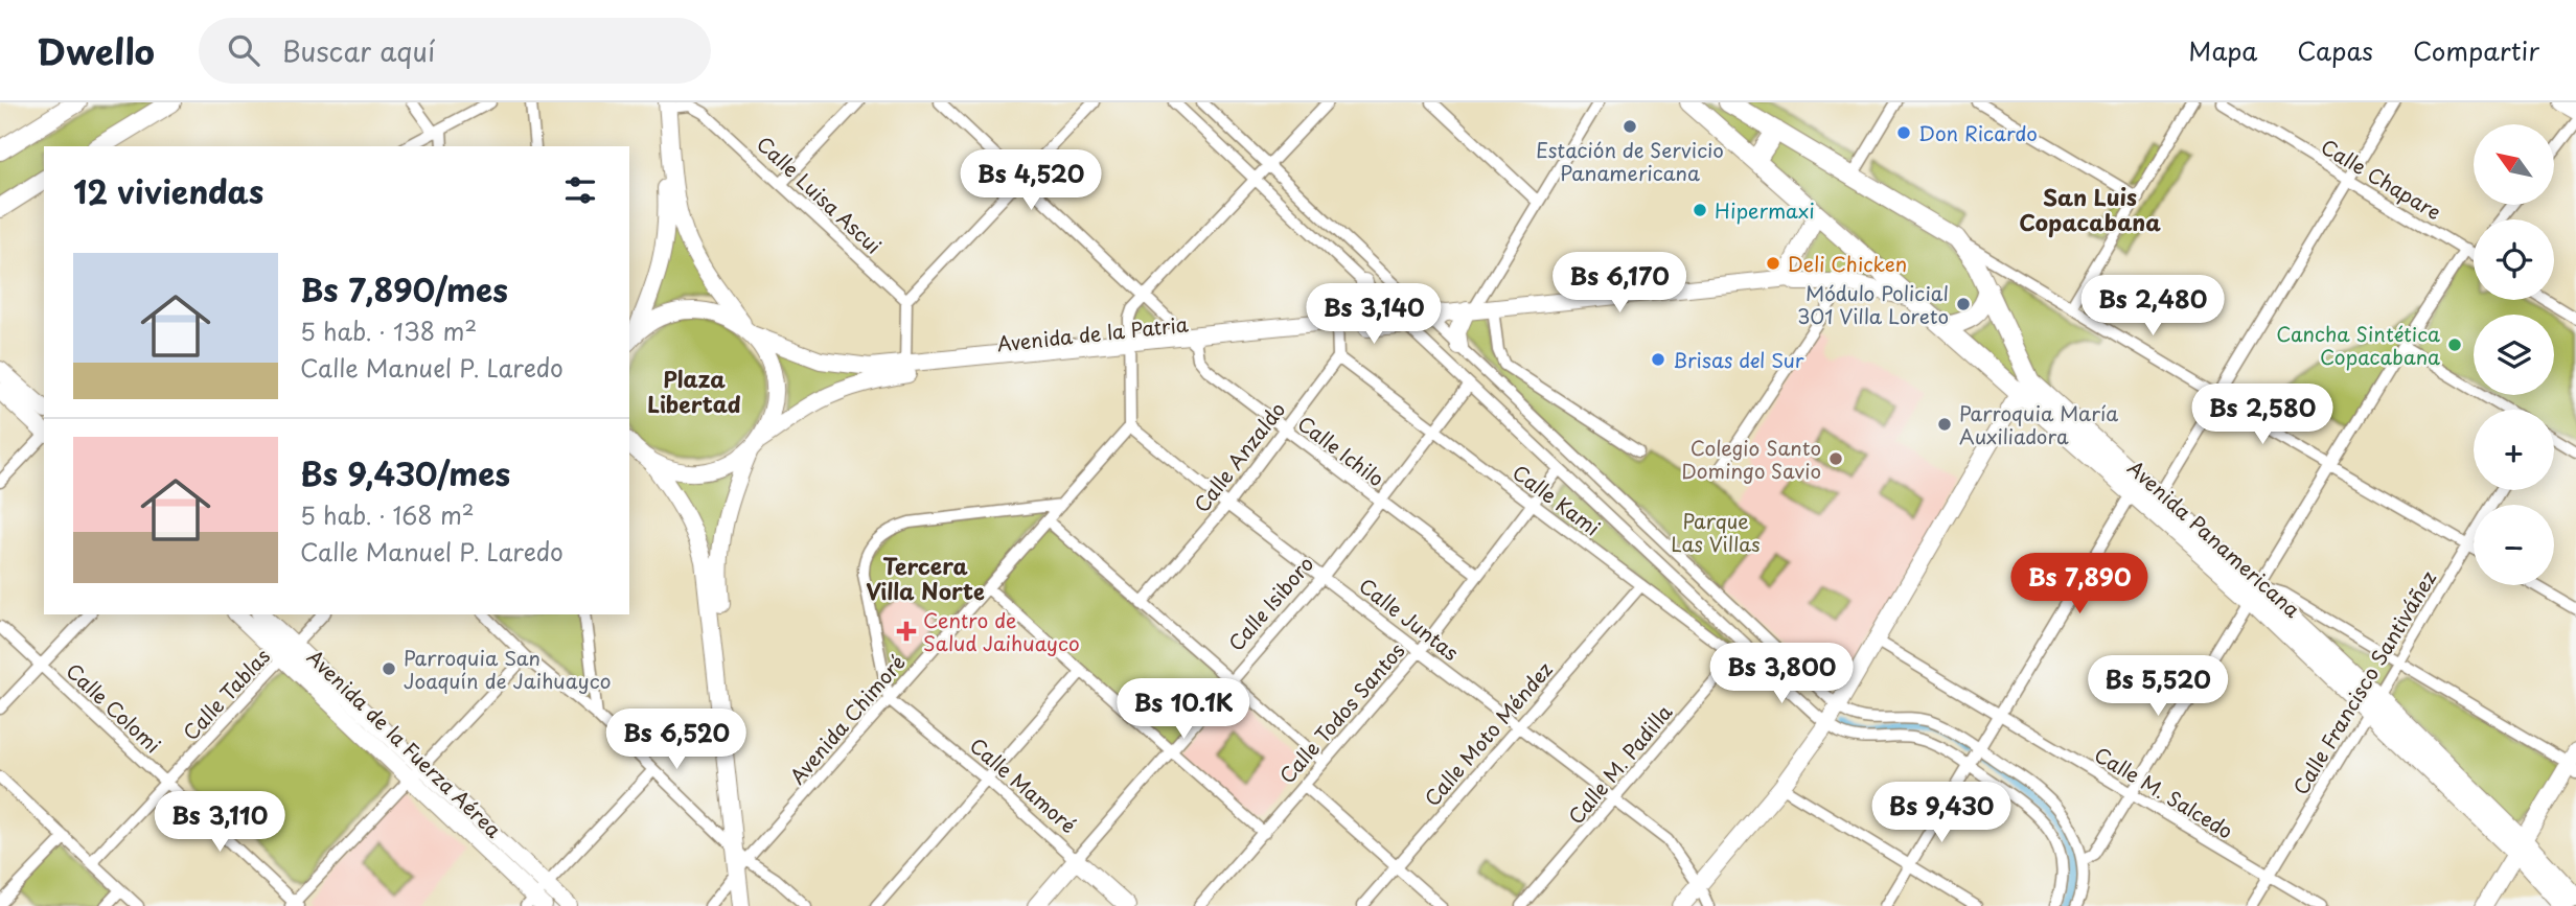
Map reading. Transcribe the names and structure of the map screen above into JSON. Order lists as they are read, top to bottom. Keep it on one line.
{"streets":{"main road":["Avenida de la Patria","Avenida Panamericana","Calle Isiboro","Avenida de la Fuerza Aérea","Calle Mamoré"],"street":["Calle Chapare","Calle Luisa Ascui","Calle Ichilo","Calle Anzaldo","Calle Kami","Calle Juntas","Calle Francisco Santiváñez","Calle Tablas","Calle Colomi","Calle Todos Santos","Avenida Chimoré","Calle Moto Méndez","Calle M. Padilla","Calle M. Salcedo"]},"crossings":[["Avenida de la Patria","Calle Ichilo"],["Avenida de la Patria","Avenida Panamericana"],["Calle Ichilo","Calle Anzaldo"],["Calle Ichilo","Calle Isiboro"],["Calle Ichilo","Calle Todos Santos"],["Calle Anzaldo","Calle Kami"],["Calle Anzaldo","Calle Juntas"],["Calle Kami","Calle Isiboro"],["Calle Kami","Calle Todos Santos"],["Calle Kami","Calle Moto Méndez"],["Calle Kami","Calle M. Padilla"],["Avenida Panamericana","Calle Francisco Santiváñez"],["Calle Isiboro","Calle Juntas"],["Calle Isiboro","Calle Mamoré"],["Calle Juntas","Calle Todos Santos"],["Calle Juntas","Avenida Chimoré"],["Calle Juntas","Calle Moto Méndez"],["Calle Juntas","Calle M. Padilla"],["Calle Francisco Santiváñez","Calle M. Salcedo"],["Calle Tablas","Calle Colomi"],["Calle Tablas","Avenida de la Fuerza Aérea"],["Avenida Chimoré","Calle Mamoré"]],"districts":["San Luis Copacabana","Plaza Libertad","Tercera Villa Norte"],"parks":["Parque Las Villas"],"places":{"other":["Estación de Servicio Panamericana","Don Ricardo","Hipermaxi","Deli Chicken","Módulo Policial 301 Villa Loreto","Cancha Sintética Copacabana","Brisas del Sur","Parroquia María Auxiliadora","Colegio Santo Domingo Savio","Parroquia San Joaquín de Jaihuayco"],"health":["Centro de Salud Jaihuayco"]},"north":"top left","page":{"header":"Dwello","search":"Buscar aquí","nav":["Mapa","Capas","Compartir"],"map_buttons":["+","−"],"heading":"12 viviendas","price":["Bs 4,520","Bs 6,170","Bs 2,480","Bs 3,140","Bs 2,580","Bs 7,890","Bs 3,800","Bs 5,520","Bs 10.1K","Bs 6,520","Bs 9,430","Bs 3,110"],"list":[{"name":"Bs 7,890/mes","note":"5 hab. · 138 m² · Calle Manuel P. Laredo"},{"name":"Bs 9,430/mes","note":"5 hab. · 168 m² · Calle Manuel P. Laredo"}]}}
